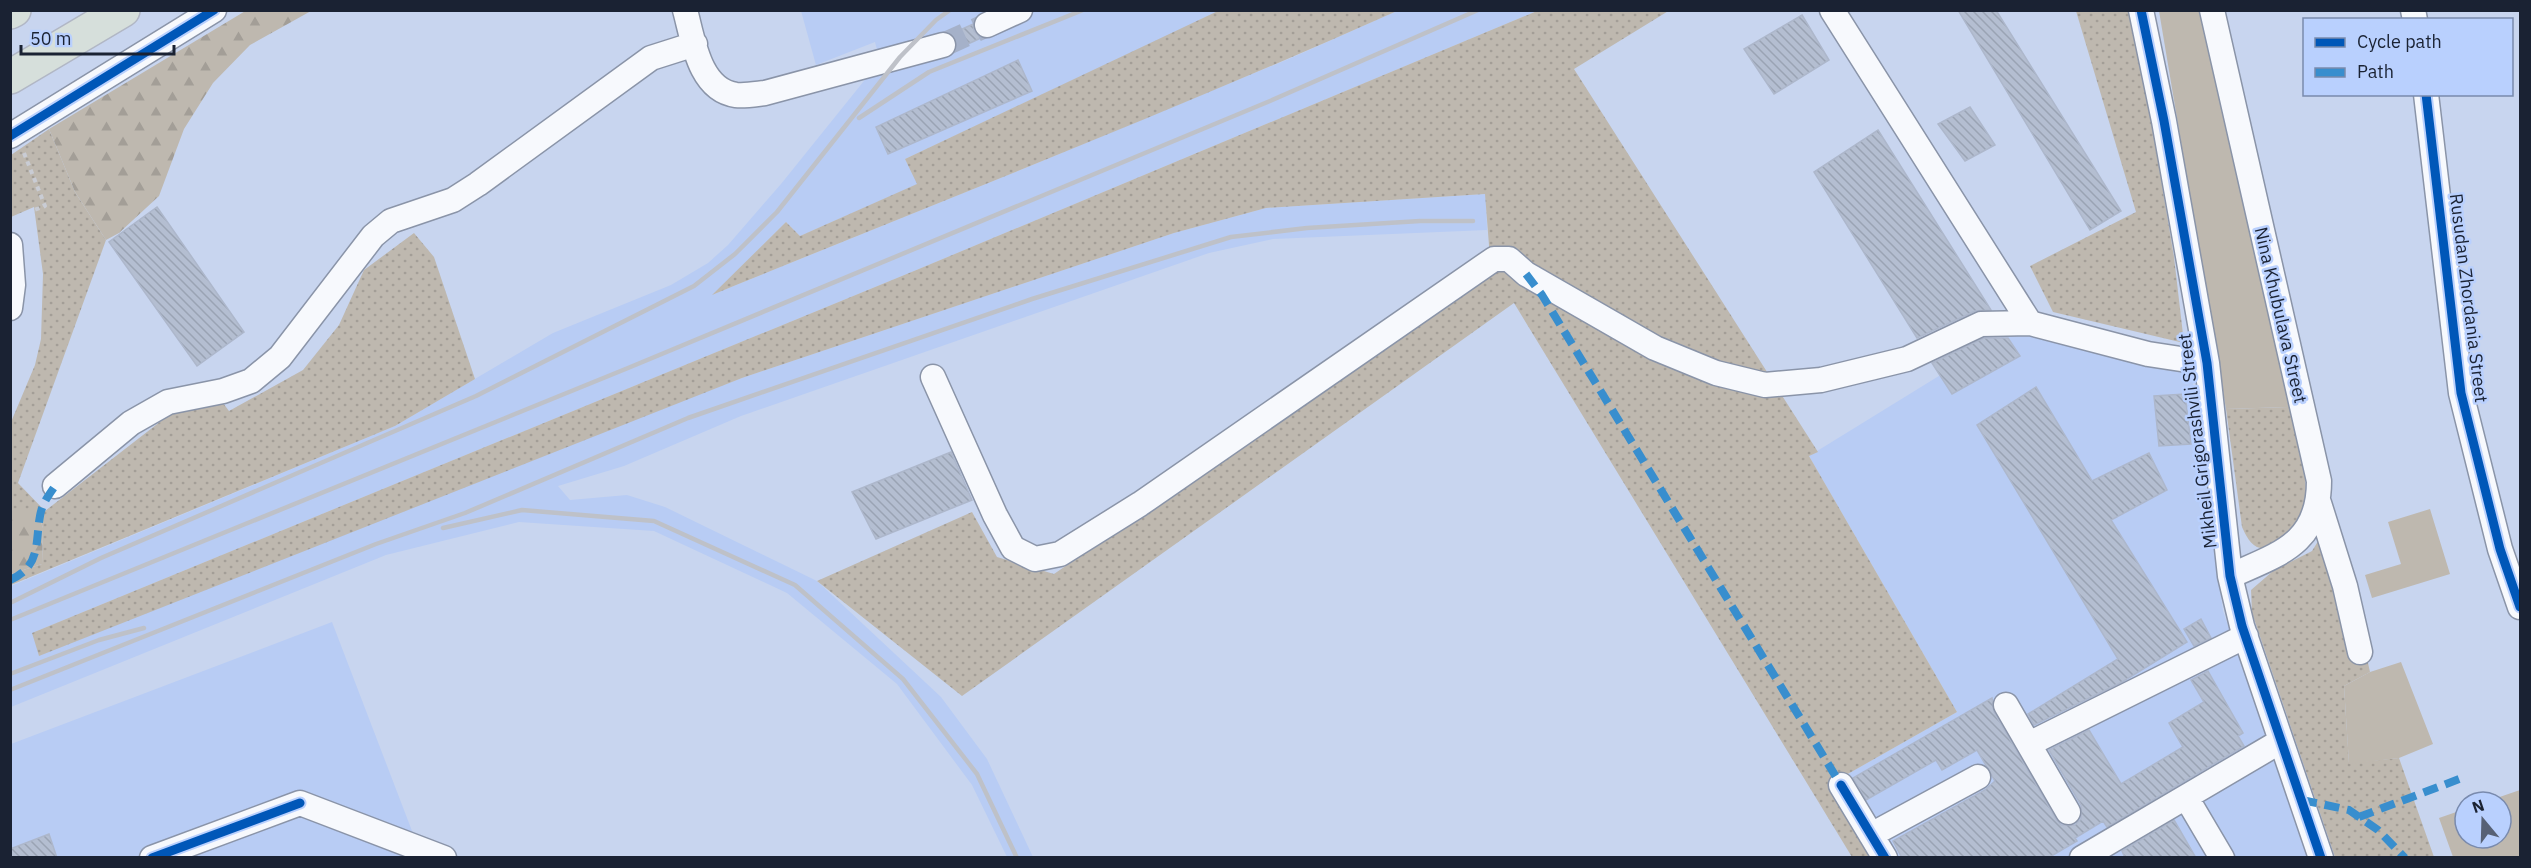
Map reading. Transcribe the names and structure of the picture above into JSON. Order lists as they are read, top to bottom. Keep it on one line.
{"streets":{"street":["Rusudan Zhordania Street","Nina Khubulava Street","Mikheil Grigorashvili Street"]},"crossings":[["Nina Khubulava Street","Mikheil Grigorashvili Street"]],"legend":["Cycle path","Path"],"scale_bar":"50 m","north":"top"}
